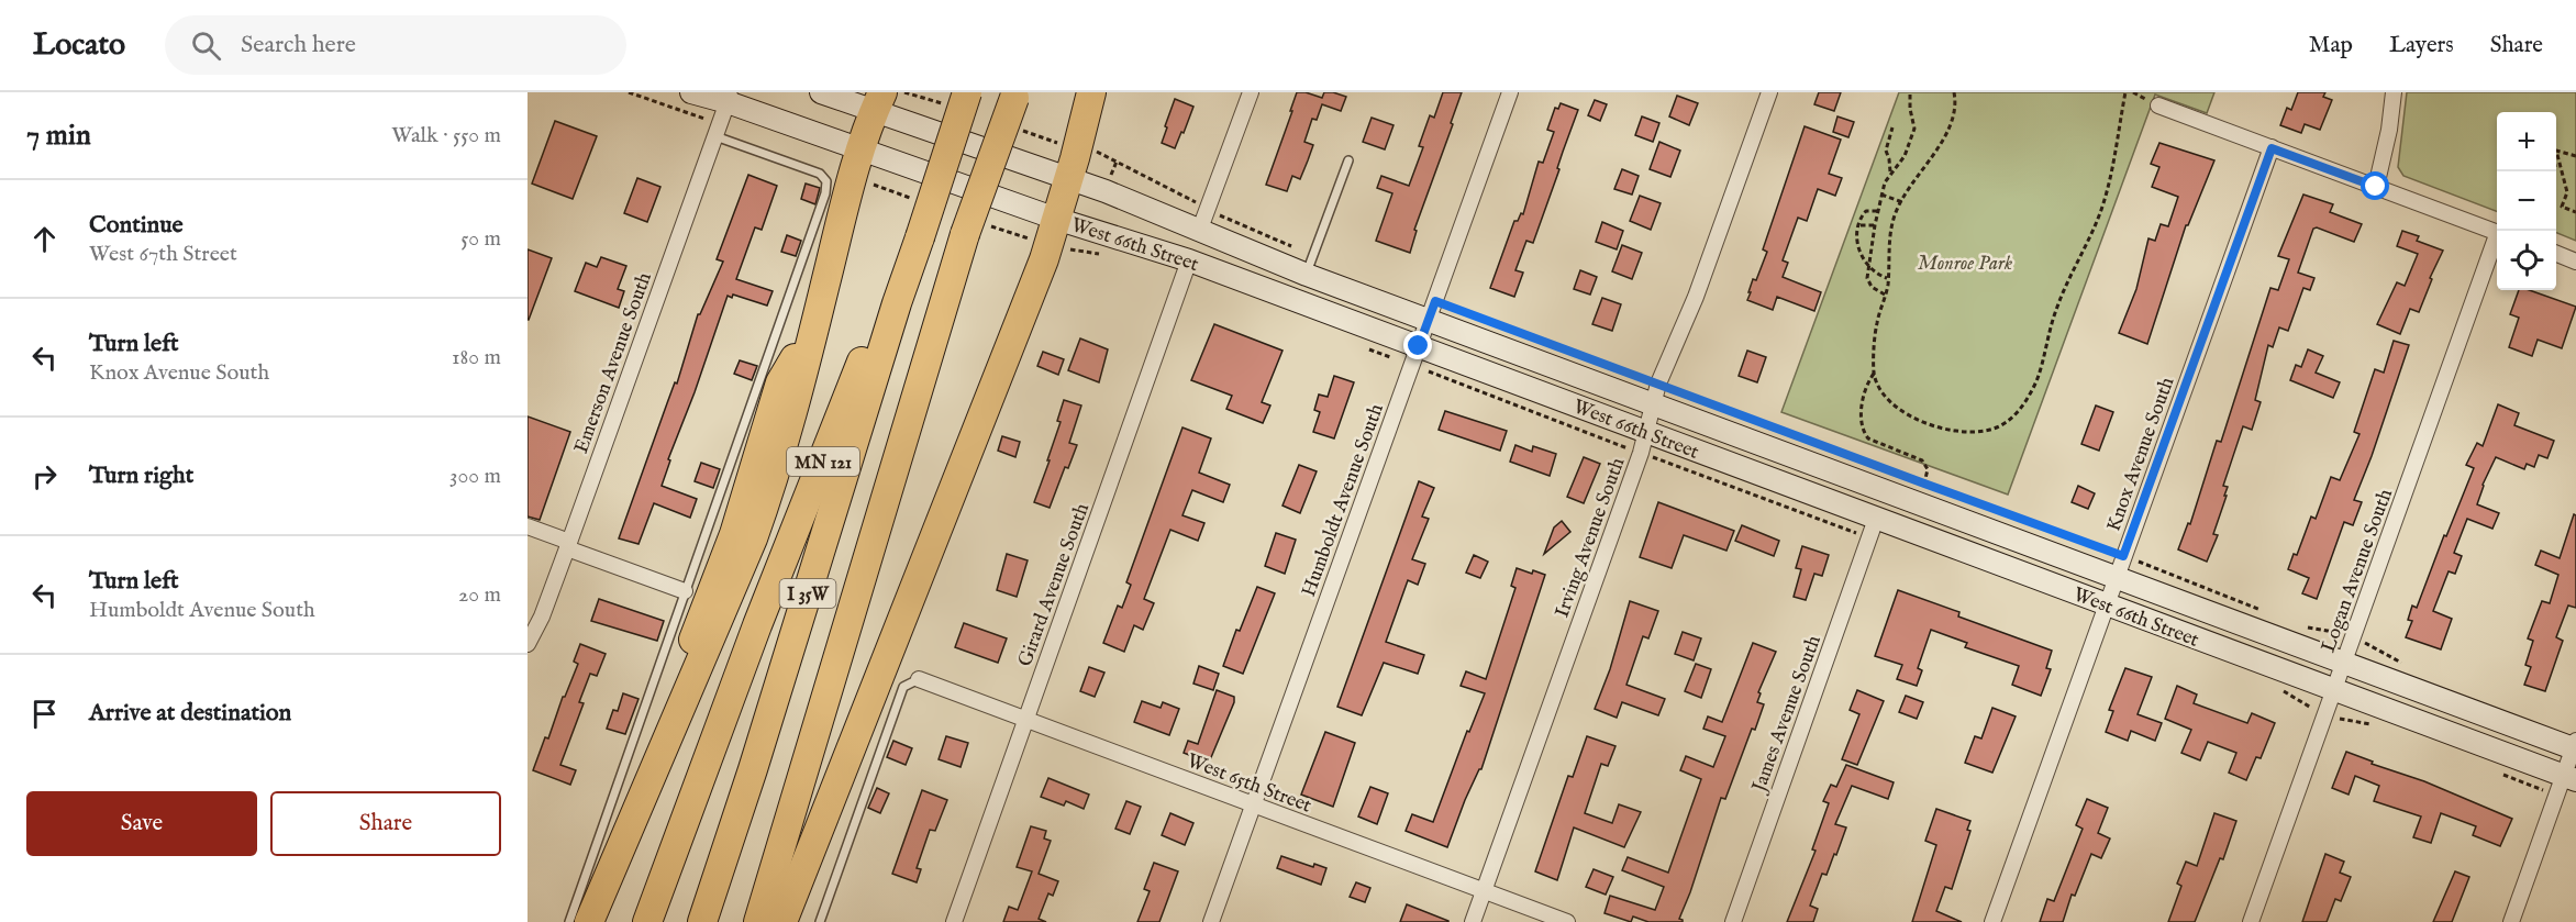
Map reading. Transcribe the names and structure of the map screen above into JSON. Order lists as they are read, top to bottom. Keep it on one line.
{"streets":{"highway":["MN 121","I 35W"],"main road":["West 66th Street"],"street":["Emerson Avenue South","Knox Avenue South","Humboldt Avenue South","Irving Avenue South","Logan Avenue South","Girard Avenue South","James Avenue South","West 65th Street"]},"crossings":[["West 66th Street","Emerson Avenue South"],["West 66th Street","Knox Avenue South"],["West 66th Street","Humboldt Avenue South"],["West 66th Street","Irving Avenue South"],["West 66th Street","Logan Avenue South"],["West 66th Street","Girard Avenue South"],["West 66th Street","James Avenue South"],["MN 121","I 35W"],["Humboldt Avenue South","West 65th Street"],["Irving Avenue South","West 65th Street"],["Girard Avenue South","West 65th Street"]],"parks":["Monroe Park"],"page":{"header":"Locato","search":"Search here","nav":["Map","Layers","Share"],"heading":["7 min","Walk · 550 m"],"map_buttons":["+","−"],"list":[["Continue","West 67th Street","50 m"],["Turn left","Knox Avenue South","180 m"],["Turn right","300 m"],["Turn left","Humboldt Avenue South","20 m"],"Arrive at destination"],"buttons":["Save","Share"]}}
